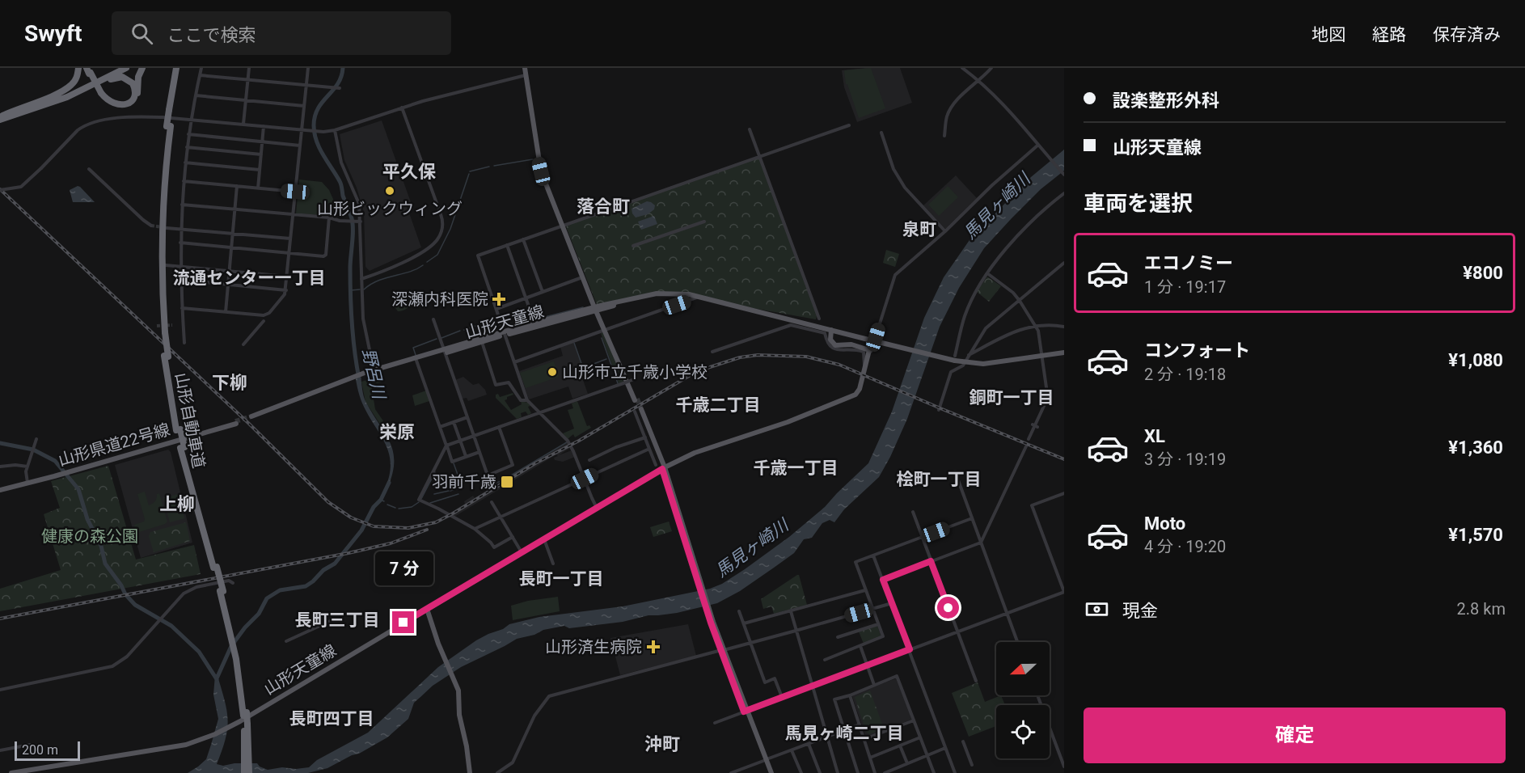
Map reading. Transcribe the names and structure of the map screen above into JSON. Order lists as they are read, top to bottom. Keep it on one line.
{"streets":{"highway":["山形自動車道"],"main road":["山形天童線","山形県道22号線"]},"districts":["平久保","落合町","泉町","流通センター一丁目","下柳","銅町一丁目","千歳二丁目","栄原","千歳一丁目","桧町一丁目","上柳","長町一丁目","長町三丁目","長町四丁目","馬見ヶ崎二丁目","沖町"],"water":["馬見ヶ崎川","野呂川"],"parks":["健康の森公園"],"places":{"other":["山形ビックウィング","山形市立千歳小学校"],"health":["深瀬内科医院","山形済生病院"],"transit":["羽前千歳"]},"scale_bar":"200 m","north":"left","page":{"header":"Swyft","search":"ここで検索","nav":["地図","経路","保存済み"],"banner":["設楽整形外科","山形天童線"],"heading":"車両を選択","list":[{"name":"エコノミー","note":"1 分 · 19:17","value":"¥800"},{"name":"コンフォート","note":"2 分 · 19:18","value":"¥1,080"},{"name":"XL","note":"3 分 · 19:19","value":"¥1,360"},{"name":"Moto","note":"4 分 · 19:20","value":"¥1,570"}],"bubble":"7 分","pay":["現金","2.8 km"],"buttons":"確定","scale":"200 m"}}
